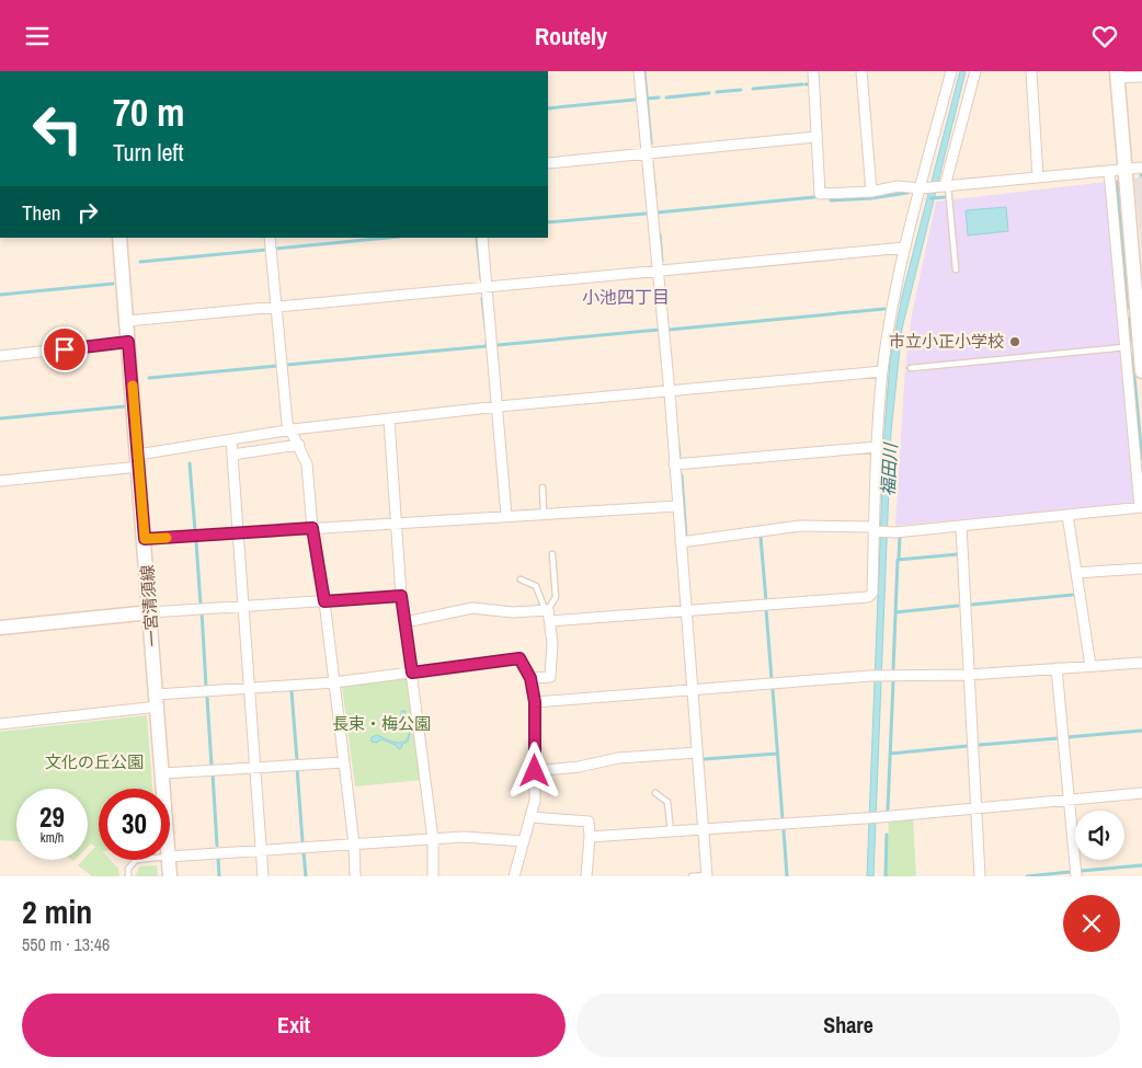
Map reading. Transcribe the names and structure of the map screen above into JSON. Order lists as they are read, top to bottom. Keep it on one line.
{"streets":{"main road":["一宮清須線"]},"districts":["小池四丁目"],"water":["福田川"],"parks":["長束・梅公園","文化の丘公園"],"places":["市立小正小学校"],"page":{"header":"Routely","turn":["70 m","Turn left"],"then":"Then","speed":"29 km/h","limit":"30","heading":["2 min","550 m · 13:46"],"buttons":["Exit","Share"]}}
